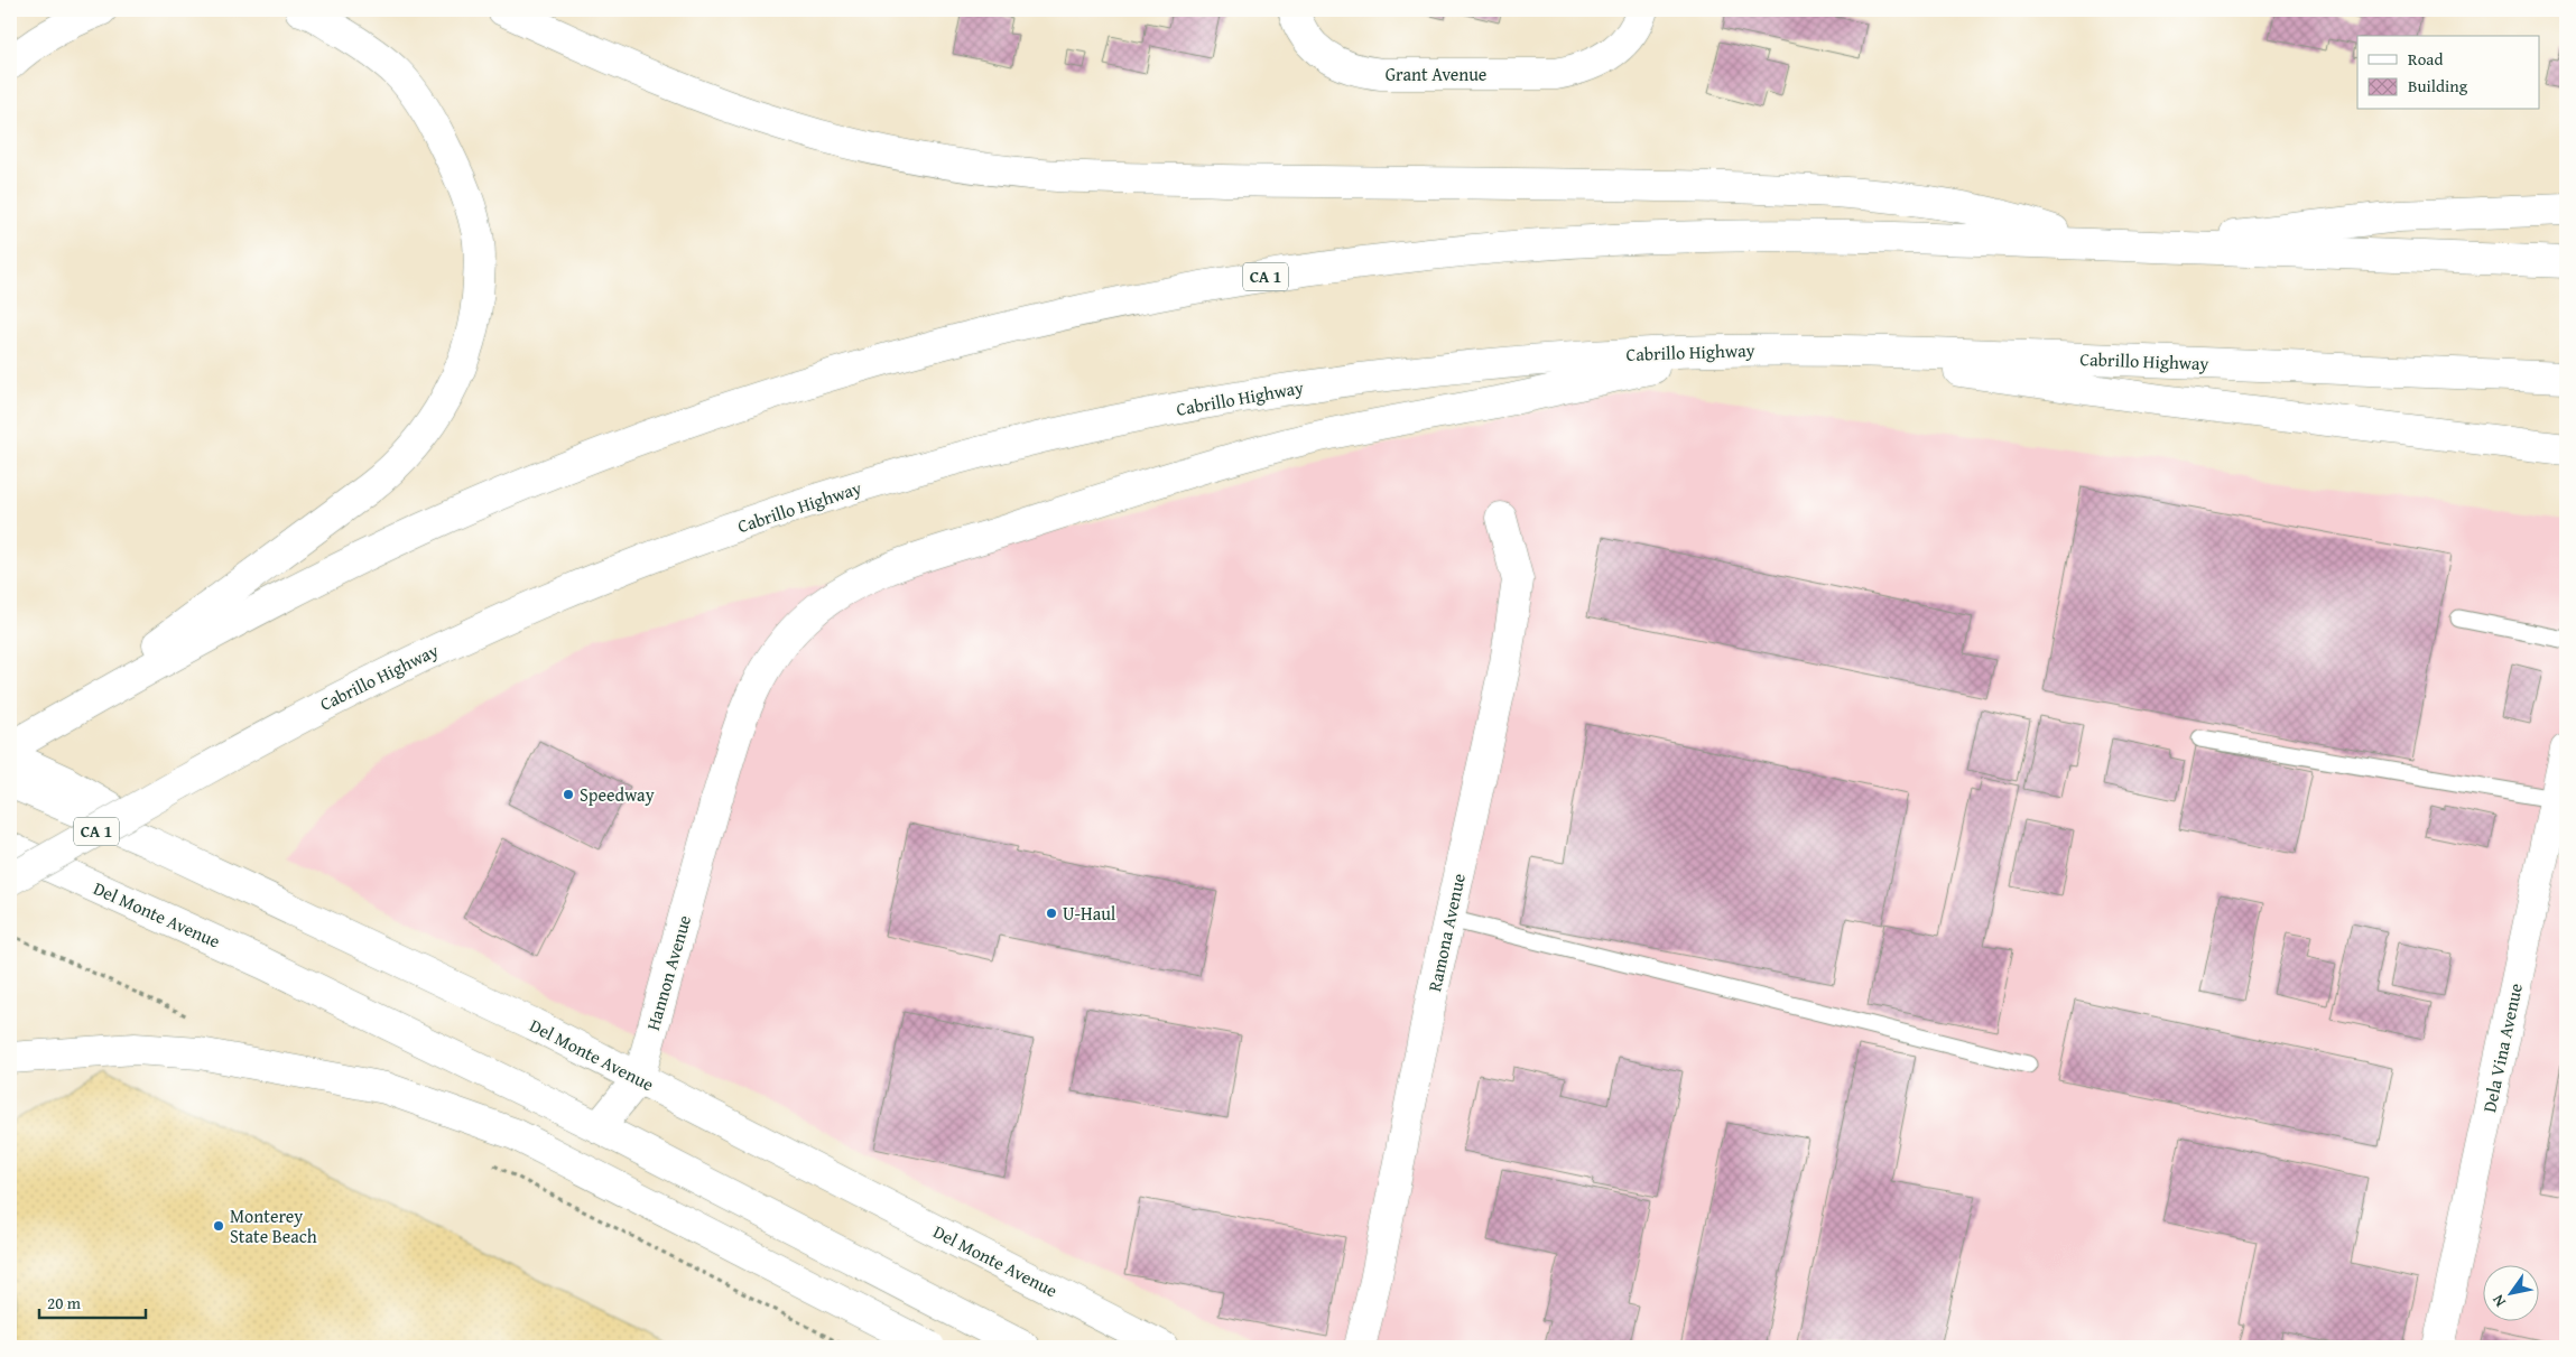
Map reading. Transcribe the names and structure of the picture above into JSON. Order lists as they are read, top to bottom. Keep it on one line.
{"streets":{"main road":["Grant Avenue","CA 1","Cabrillo Highway","Del Monte Avenue","Ramona Avenue","Hannon Avenue","Dela Vina Avenue"]},"crossings":[["Cabrillo Highway","Hannon Avenue"],["Del Monte Avenue","Hannon Avenue"]],"places":["Speedway","U-Haul","Monterey State Beach"],"legend":["Road","Building"],"scale_bar":"20 m","north":"bottom left"}
